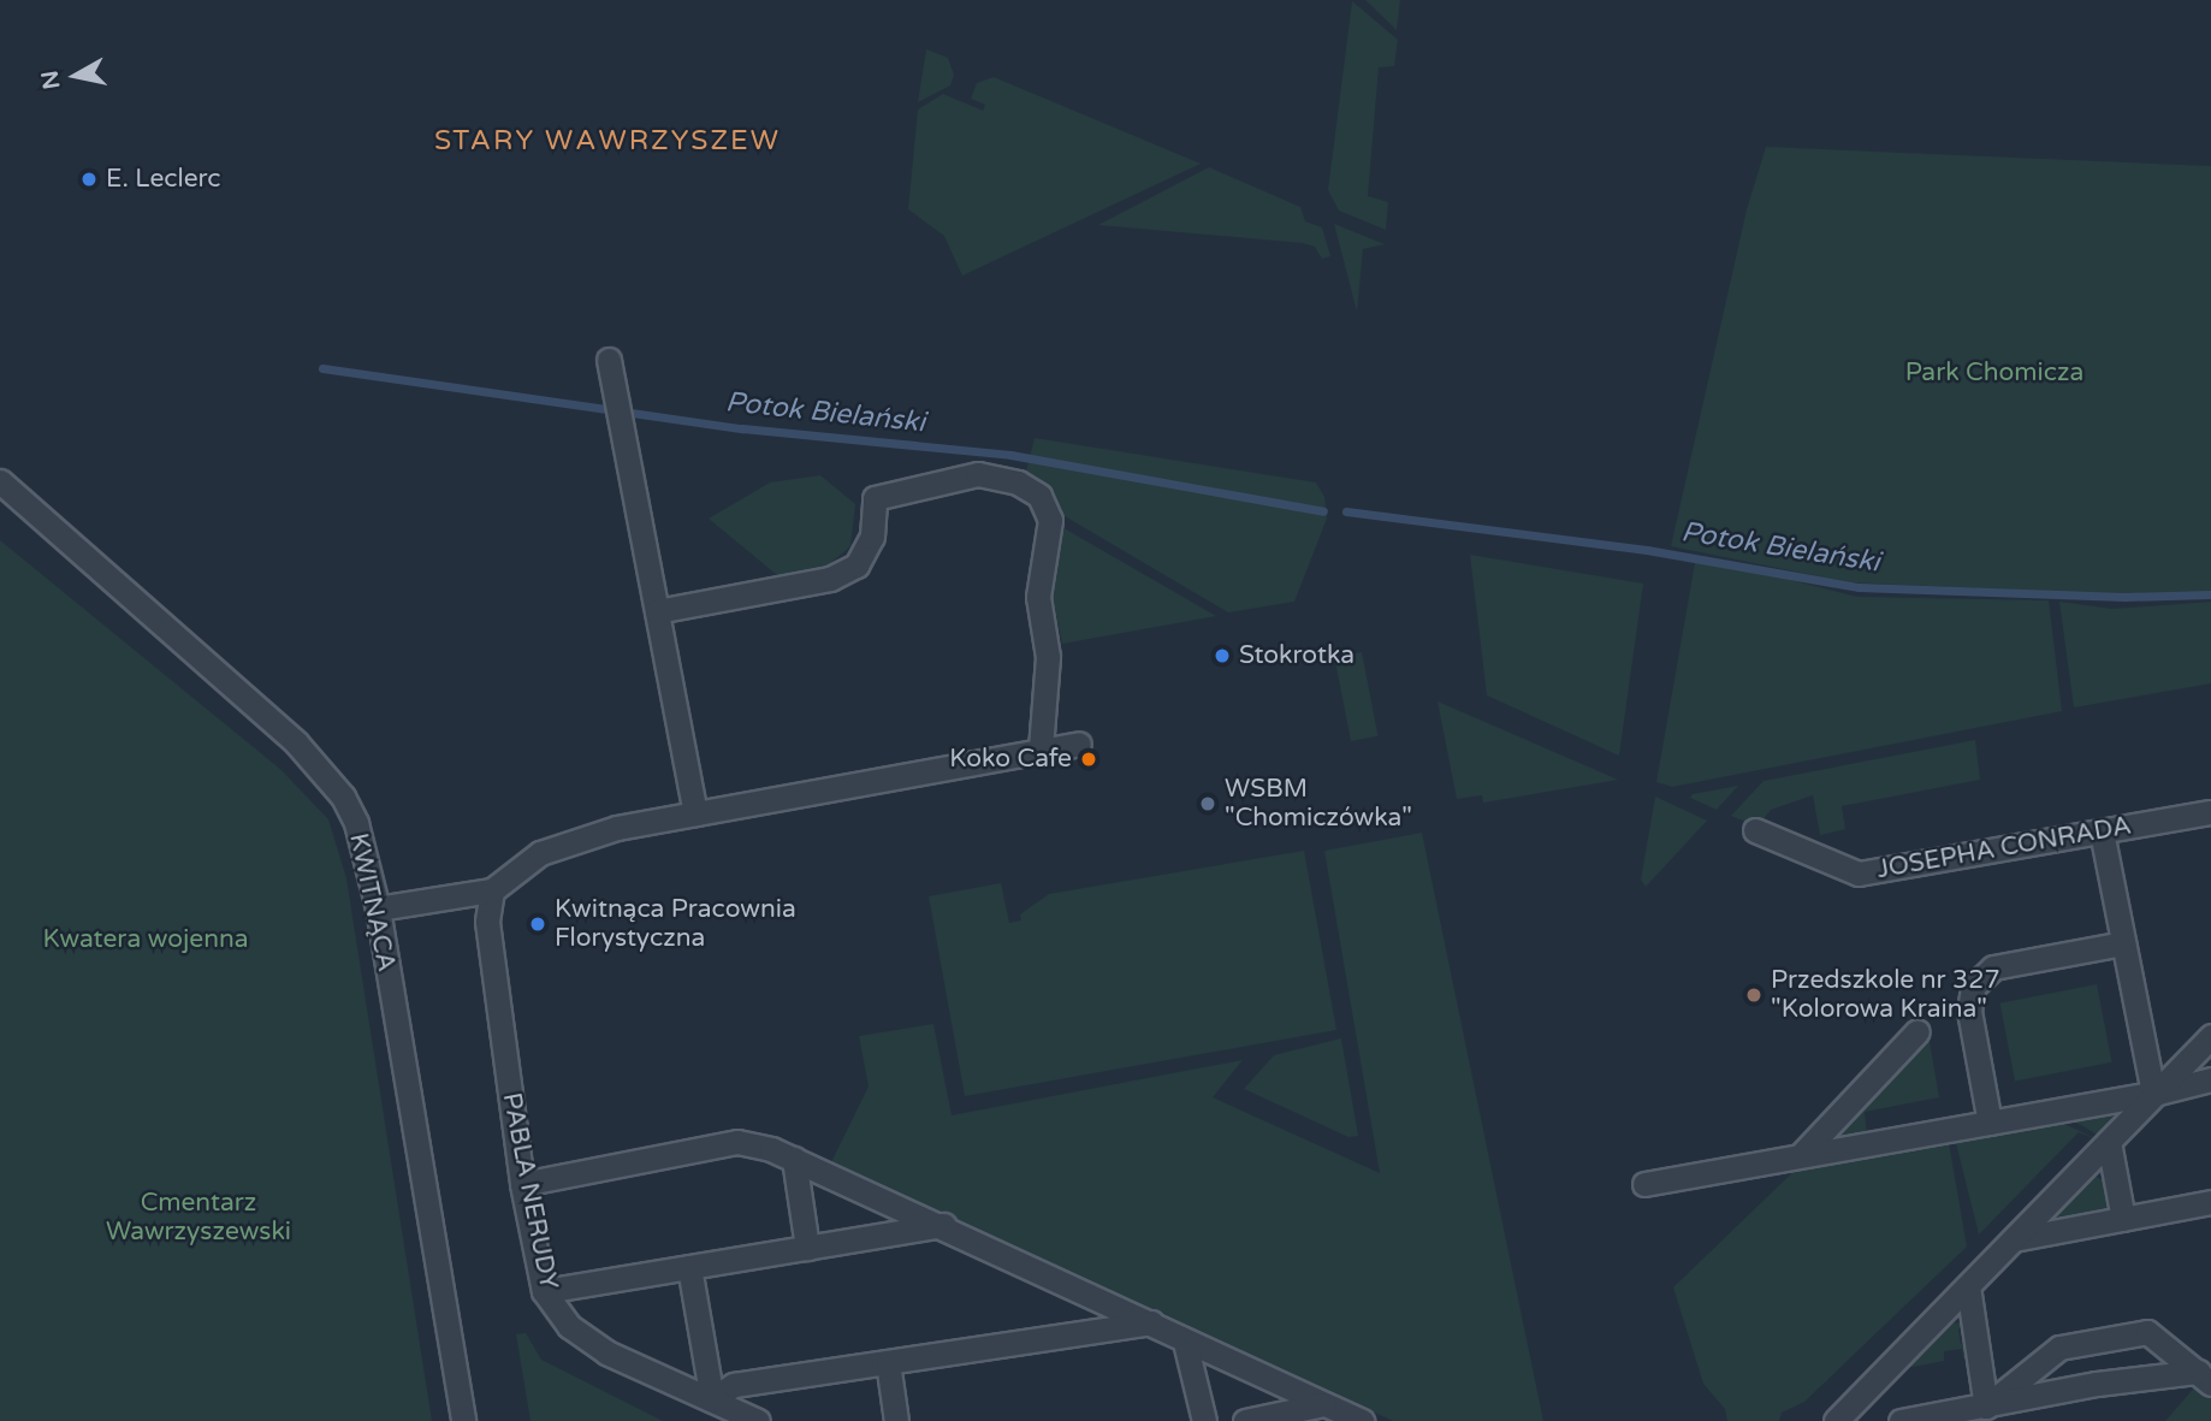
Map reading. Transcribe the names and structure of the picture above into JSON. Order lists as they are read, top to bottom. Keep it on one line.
{"streets":{"street":["JOSEPHA CONRADA","KWITNĄCA","PABLA NERUDY"]},"districts":["STARY WAWRZYSZEW"],"water":["Potok Bielański"],"parks":["Park Chomicza","Kwatera wojenna","Cmentarz Wawrzyszewski"],"places":["E. Leclerc","Stokrotka","Koko Cafe","WSBM \"Chomiczówka\"","Kwitnąca Pracownia Florystyczna","Przedszkole nr 327 \"Kolorowa Kraina\""],"north":"left"}
